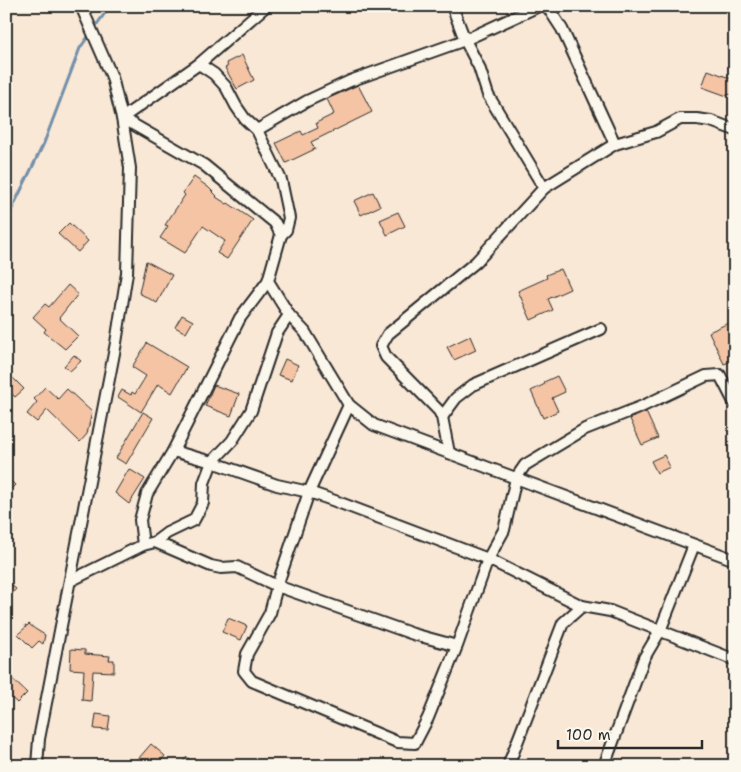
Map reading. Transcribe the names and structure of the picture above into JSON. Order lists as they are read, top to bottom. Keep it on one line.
{"scale_bar":"100 m"}
